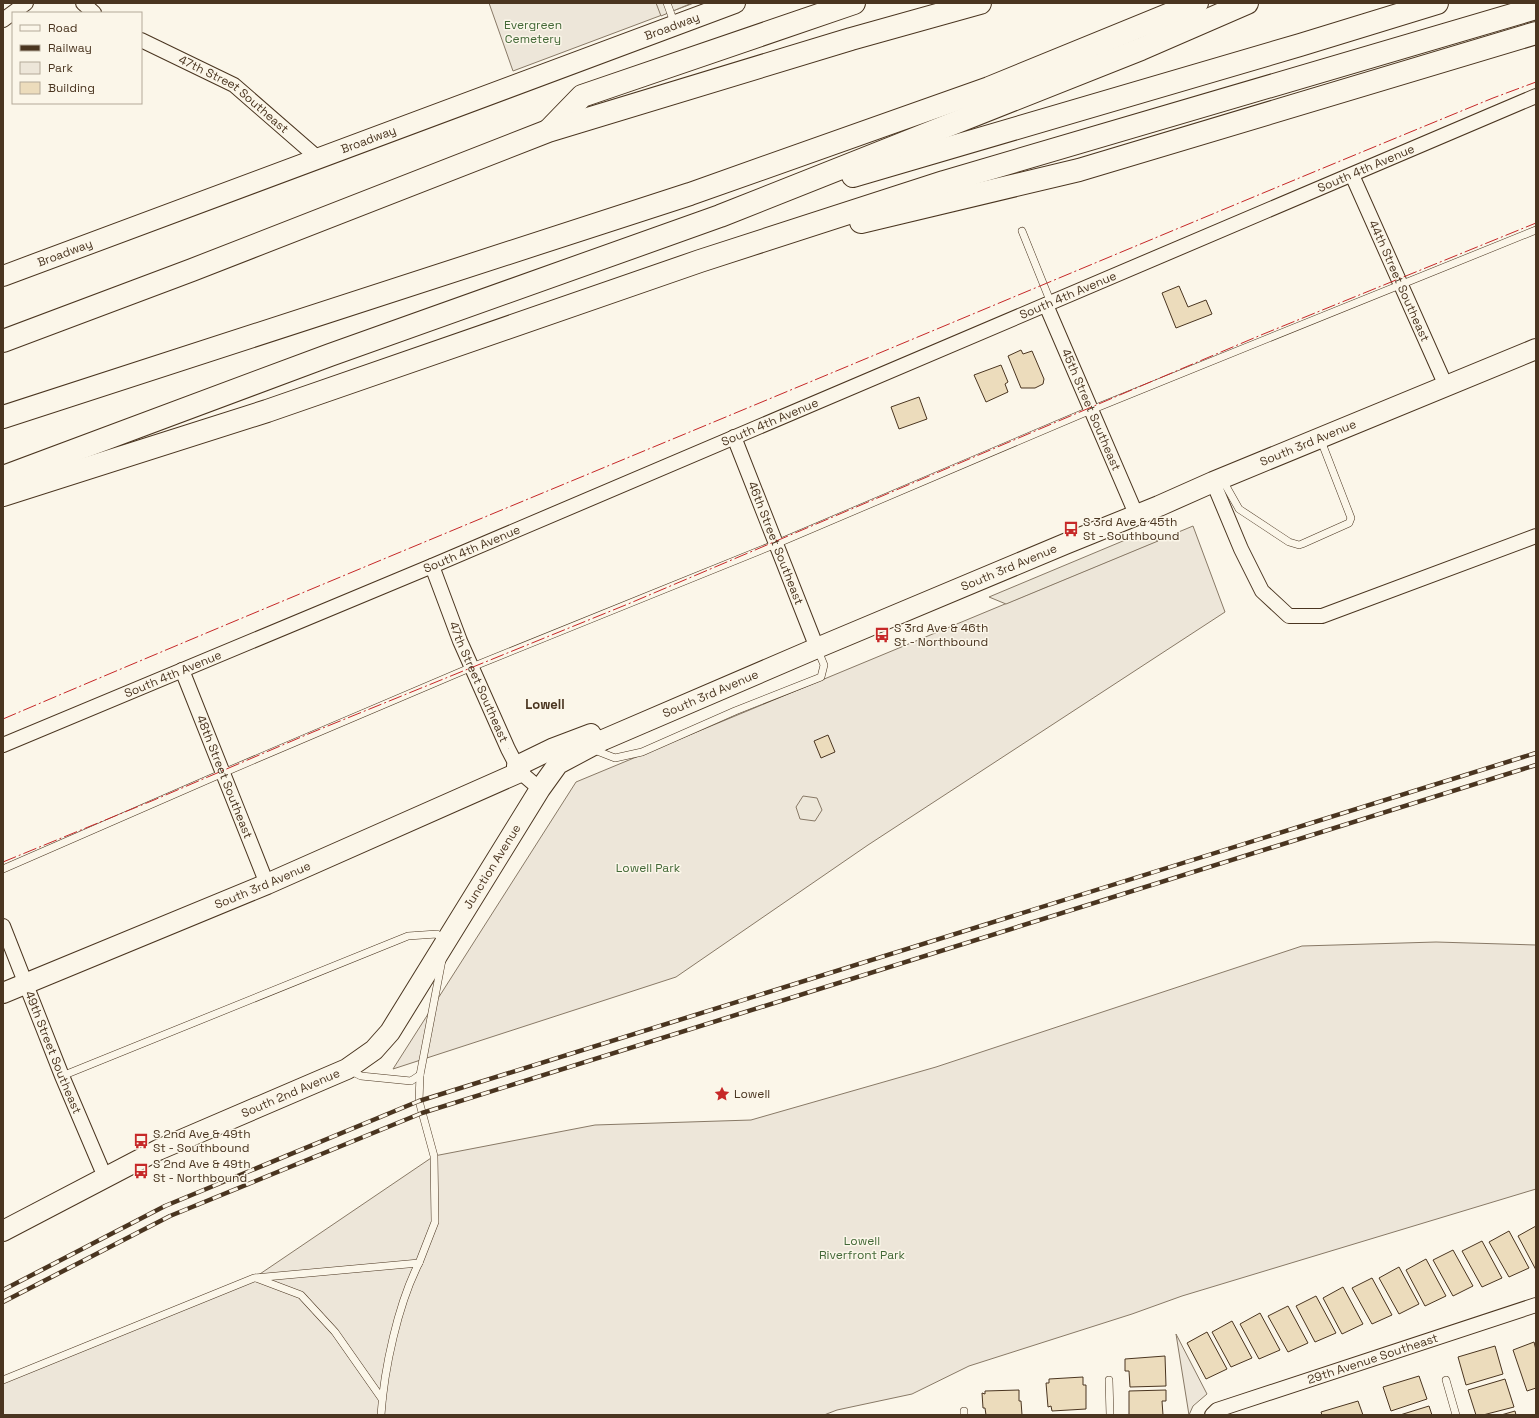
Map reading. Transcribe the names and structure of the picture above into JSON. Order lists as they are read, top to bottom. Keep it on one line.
{"streets":{"street":["Broadway","47th Street Southeast","South 4th Avenue","44th Street Southeast","45th Street Southeast","South 3rd Avenue","46th Street Southeast","48th Street Southeast","Junction Avenue","49th Street Southeast","South 2nd Avenue","29th Avenue Southeast"]},"crossings":[["Broadway","47th Street Southeast"],["47th Street Southeast","South 4th Avenue"],["47th Street Southeast","South 3rd Avenue"],["47th Street Southeast","Junction Avenue"],["South 4th Avenue","44th Street Southeast"],["South 4th Avenue","45th Street Southeast"],["South 4th Avenue","46th Street Southeast"],["South 4th Avenue","48th Street Southeast"],["44th Street Southeast","South 3rd Avenue"],["45th Street Southeast","South 3rd Avenue"],["South 3rd Avenue","46th Street Southeast"],["South 3rd Avenue","48th Street Southeast"],["South 3rd Avenue","Junction Avenue"],["South 3rd Avenue","49th Street Southeast"],["Junction Avenue","South 2nd Avenue"],["49th Street Southeast","South 2nd Avenue"]],"districts":["Lowell"],"parks":["Evergreen Cemetery","Lowell Park","Lowell Riverfront Park"],"places":{"bus stop":["S 3rd Ave & 45th St - Southbound","S 3rd Ave & 46th St - Northbound","S 2nd Ave & 49th St - Southbound","S 2nd Ave & 49th St - Northbound"],"place":["Lowell"]},"legend":["Road","Railway","Park","Building"]}
